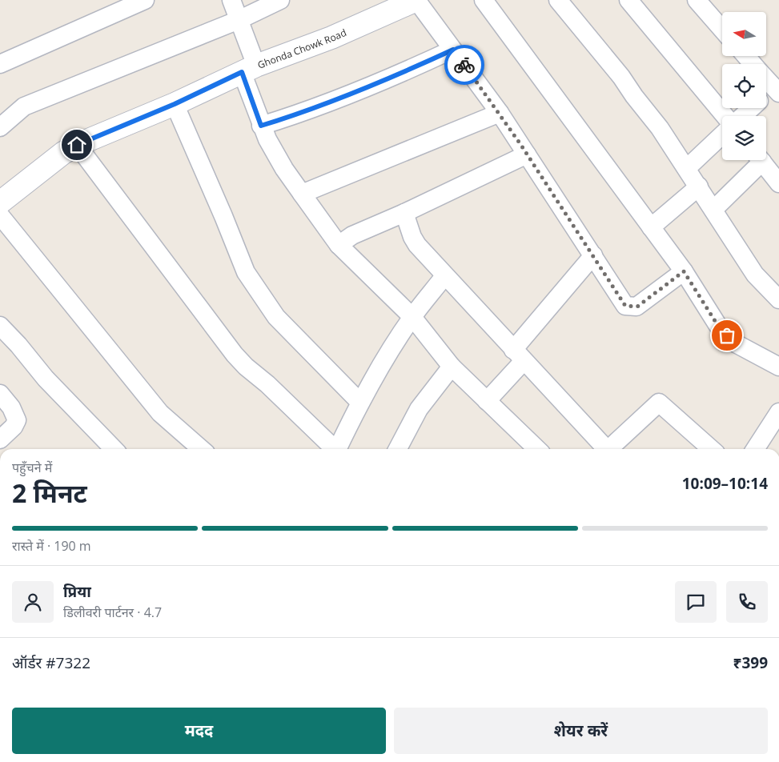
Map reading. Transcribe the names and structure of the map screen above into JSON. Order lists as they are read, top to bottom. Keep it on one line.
{"streets":{"street":["Ghonda Chowk Road"]},"north":"left","page":{"heading":["2 मिनट","पहुँचने में","10:09–10:14"],"panel":["प्रिया","डिलीवरी पार्टनर · 4.7","ऑर्डर #7322","₹399"],"bar":"रास्ते में · 190 m","buttons":["मदद","शेयर करें"]}}
